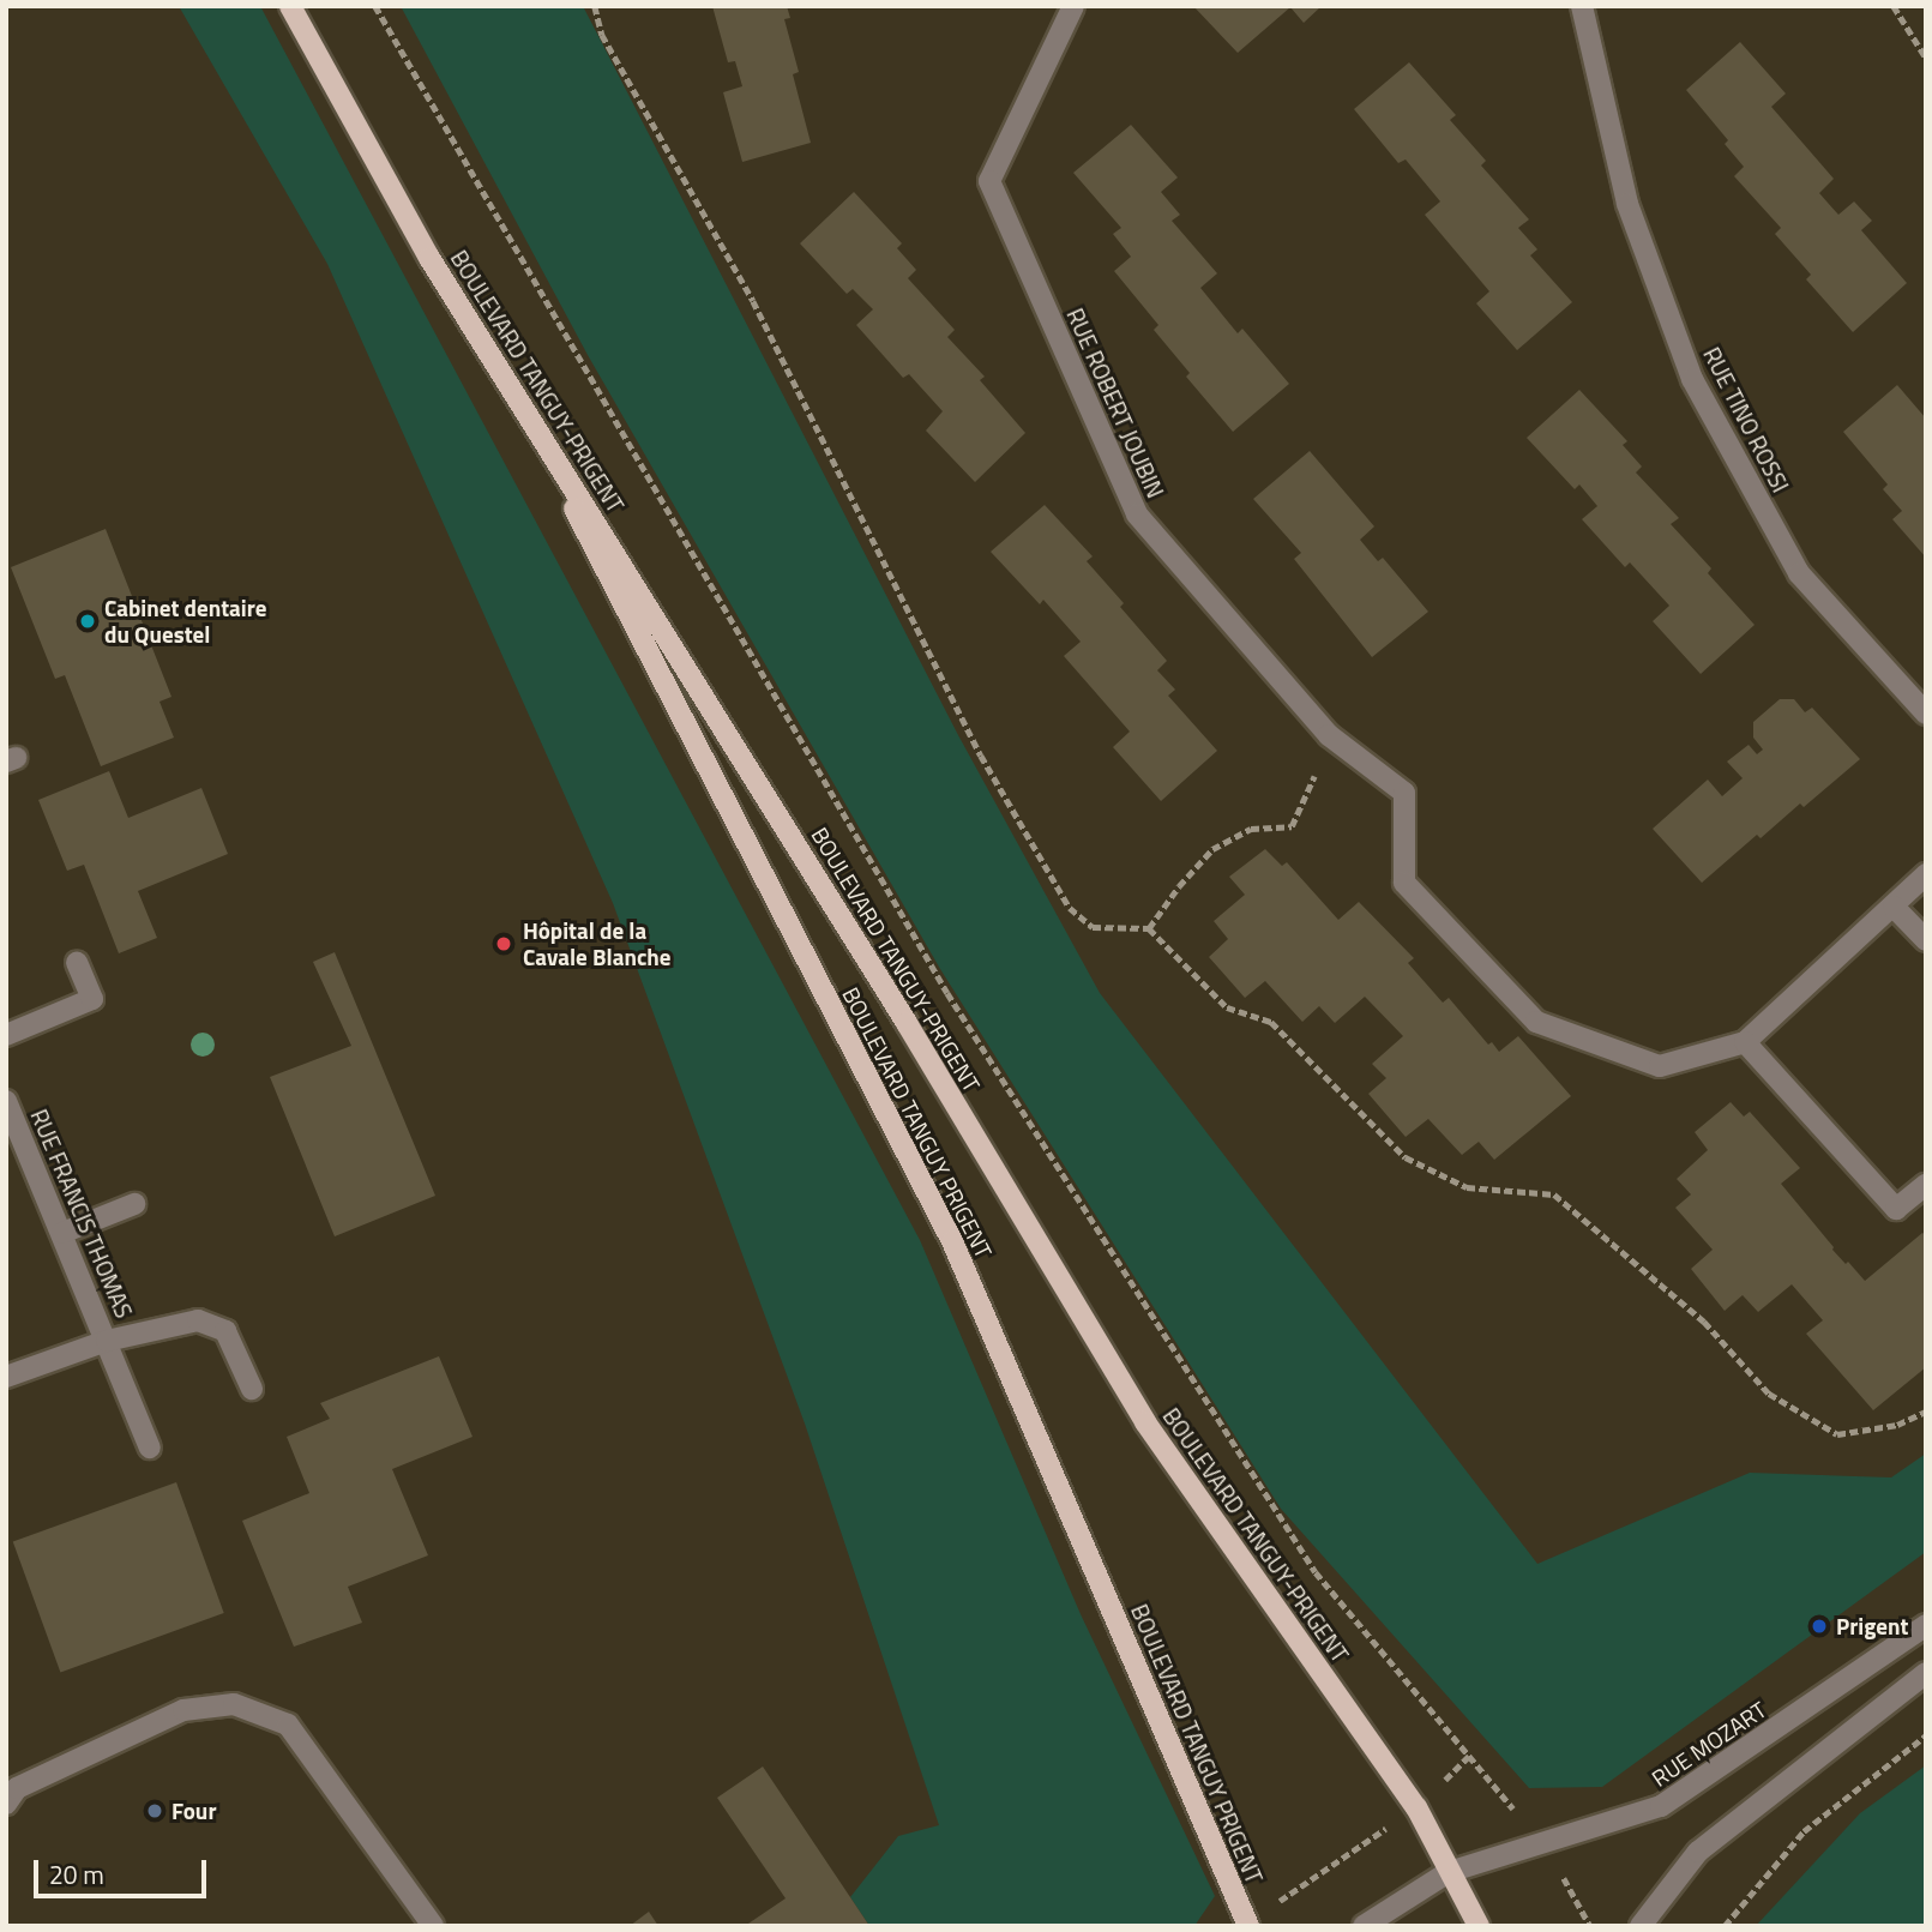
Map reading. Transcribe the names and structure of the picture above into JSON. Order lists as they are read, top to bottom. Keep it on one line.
{"streets":{"main road":["BOULEVARD TANGUY-PRIGENT","BOULEVARD TANGUY PRIGENT"],"street":["RUE ROBERT JOUBIN","RUE TINO ROSSI","RUE FRANCIS THOMAS","RUE MOZART"]},"crossings":[["BOULEVARD TANGUY-PRIGENT","BOULEVARD TANGUY PRIGENT"],["BOULEVARD TANGUY-PRIGENT","RUE MOZART"]],"places":["Cabinet dentaire du Questel","Hôpital de la Cavale Blanche","Prigent","Four"],"scale_bar":"20 m"}
